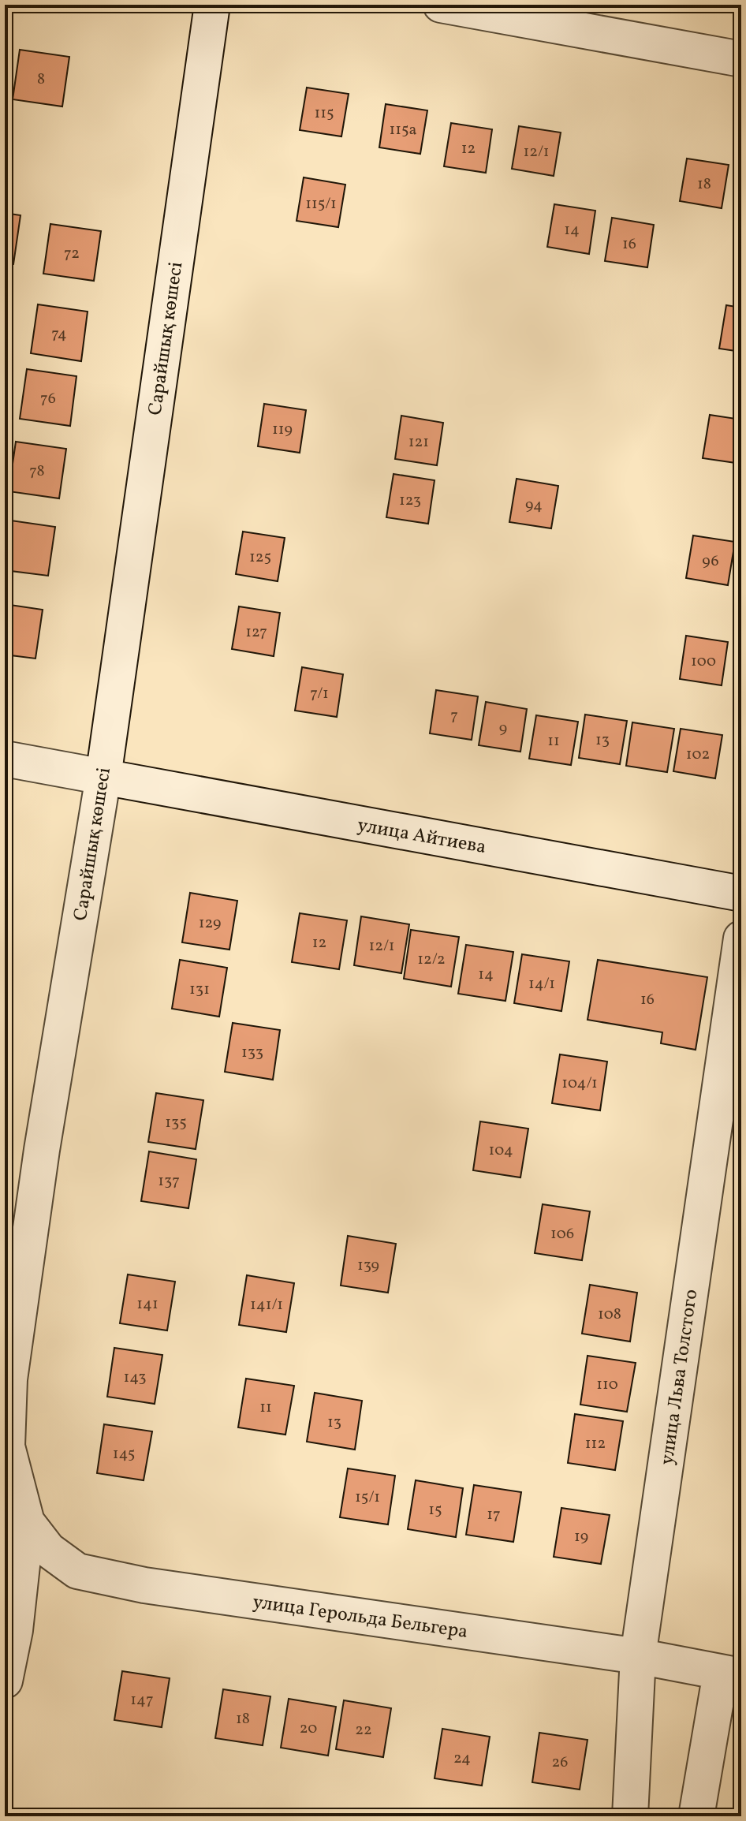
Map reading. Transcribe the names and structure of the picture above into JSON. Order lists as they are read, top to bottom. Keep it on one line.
{"streets":{"street":["Сарайшық көшесі","улица Айтиева","улица Льва Толстого","улица Герольда Бельгера"]},"crossings":[["Сарайшық көшесі","улица Айтиева"],["Сарайшық көшесі","улица Герольда Бельгера"],["улица Льва Толстого","улица Герольда Бельгера"]],"house_numbers":["8","115","115а","12","12/1","18","115/1","14","16","72","74","76","119","121","78","123","94","125","96","127","100","7/1","7","9","13","11","102","129","12","12/1","12/2","14","14/1","131","16","133","104/1","135","104","137","106","139","141","141/1","108","143","110","11","13","112","145","15/1","15","17","19","147","18","20","22","24","26"]}
